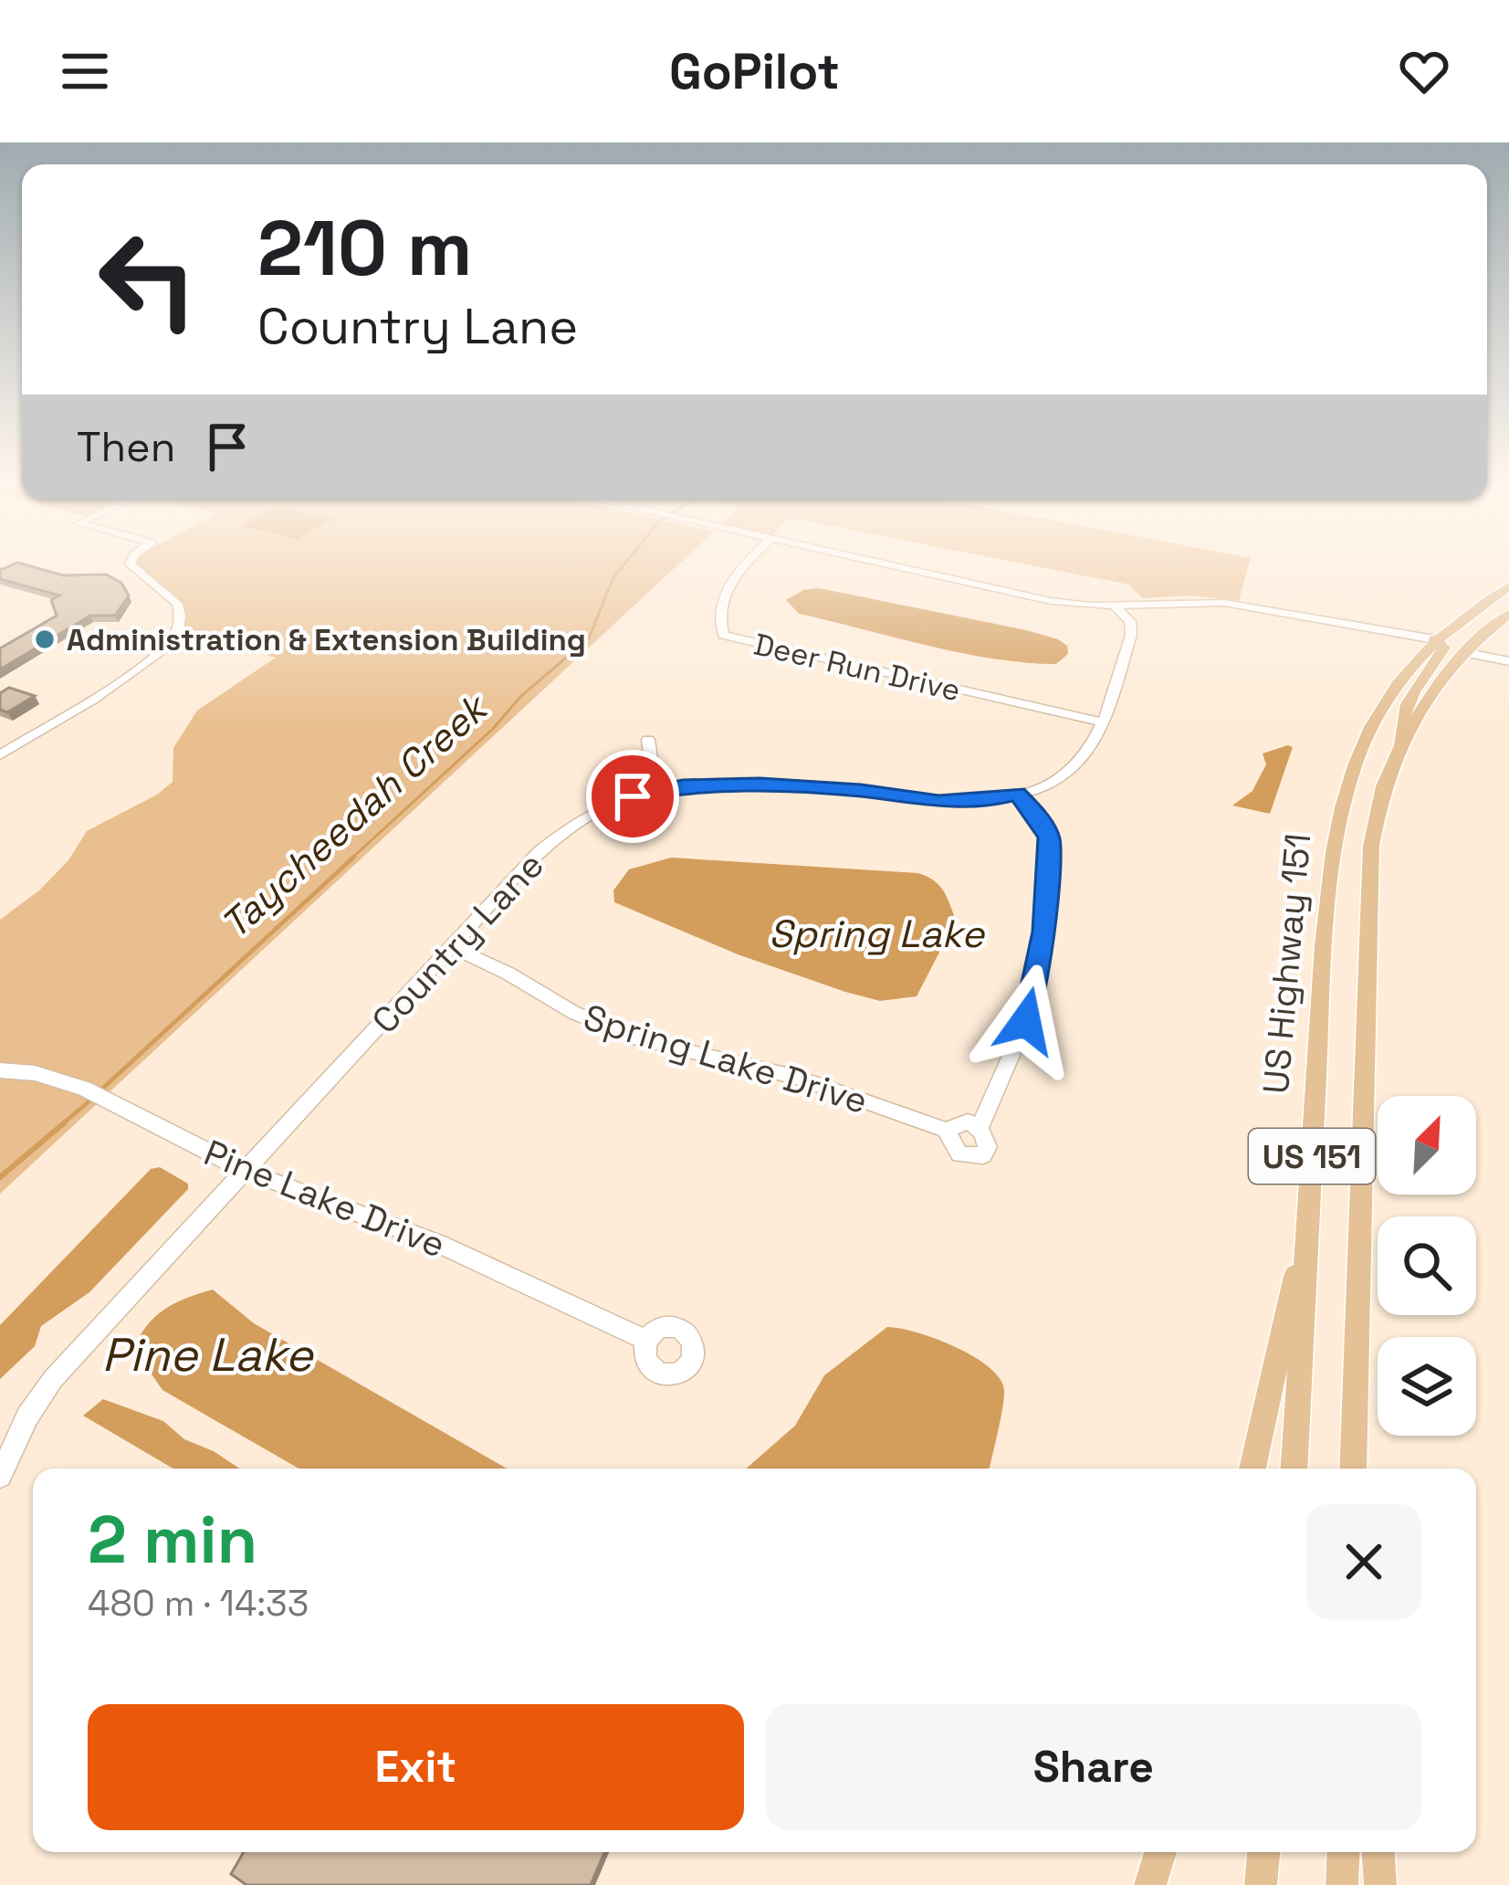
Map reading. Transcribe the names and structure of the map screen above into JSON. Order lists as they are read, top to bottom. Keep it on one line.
{"streets":{"main road":["US Highway 151","US 151"],"street":["Deer Run Drive","Country Lane","Spring Lake Drive","Pine Lake Drive"]},"crossings":[["Deer Run Drive","Country Lane"],["Country Lane","Spring Lake Drive"],["Country Lane","Pine Lake Drive"]],"water":["Taycheedah Creek","Spring Lake","Pine Lake"],"places":["Administration & Extension Building"],"north":"top right","page":{"header":"GoPilot","turn":["210 m","Country Lane"],"then":"Then","heading":["2 min","480 m · 14:33"],"buttons":["Exit","Share"]}}
